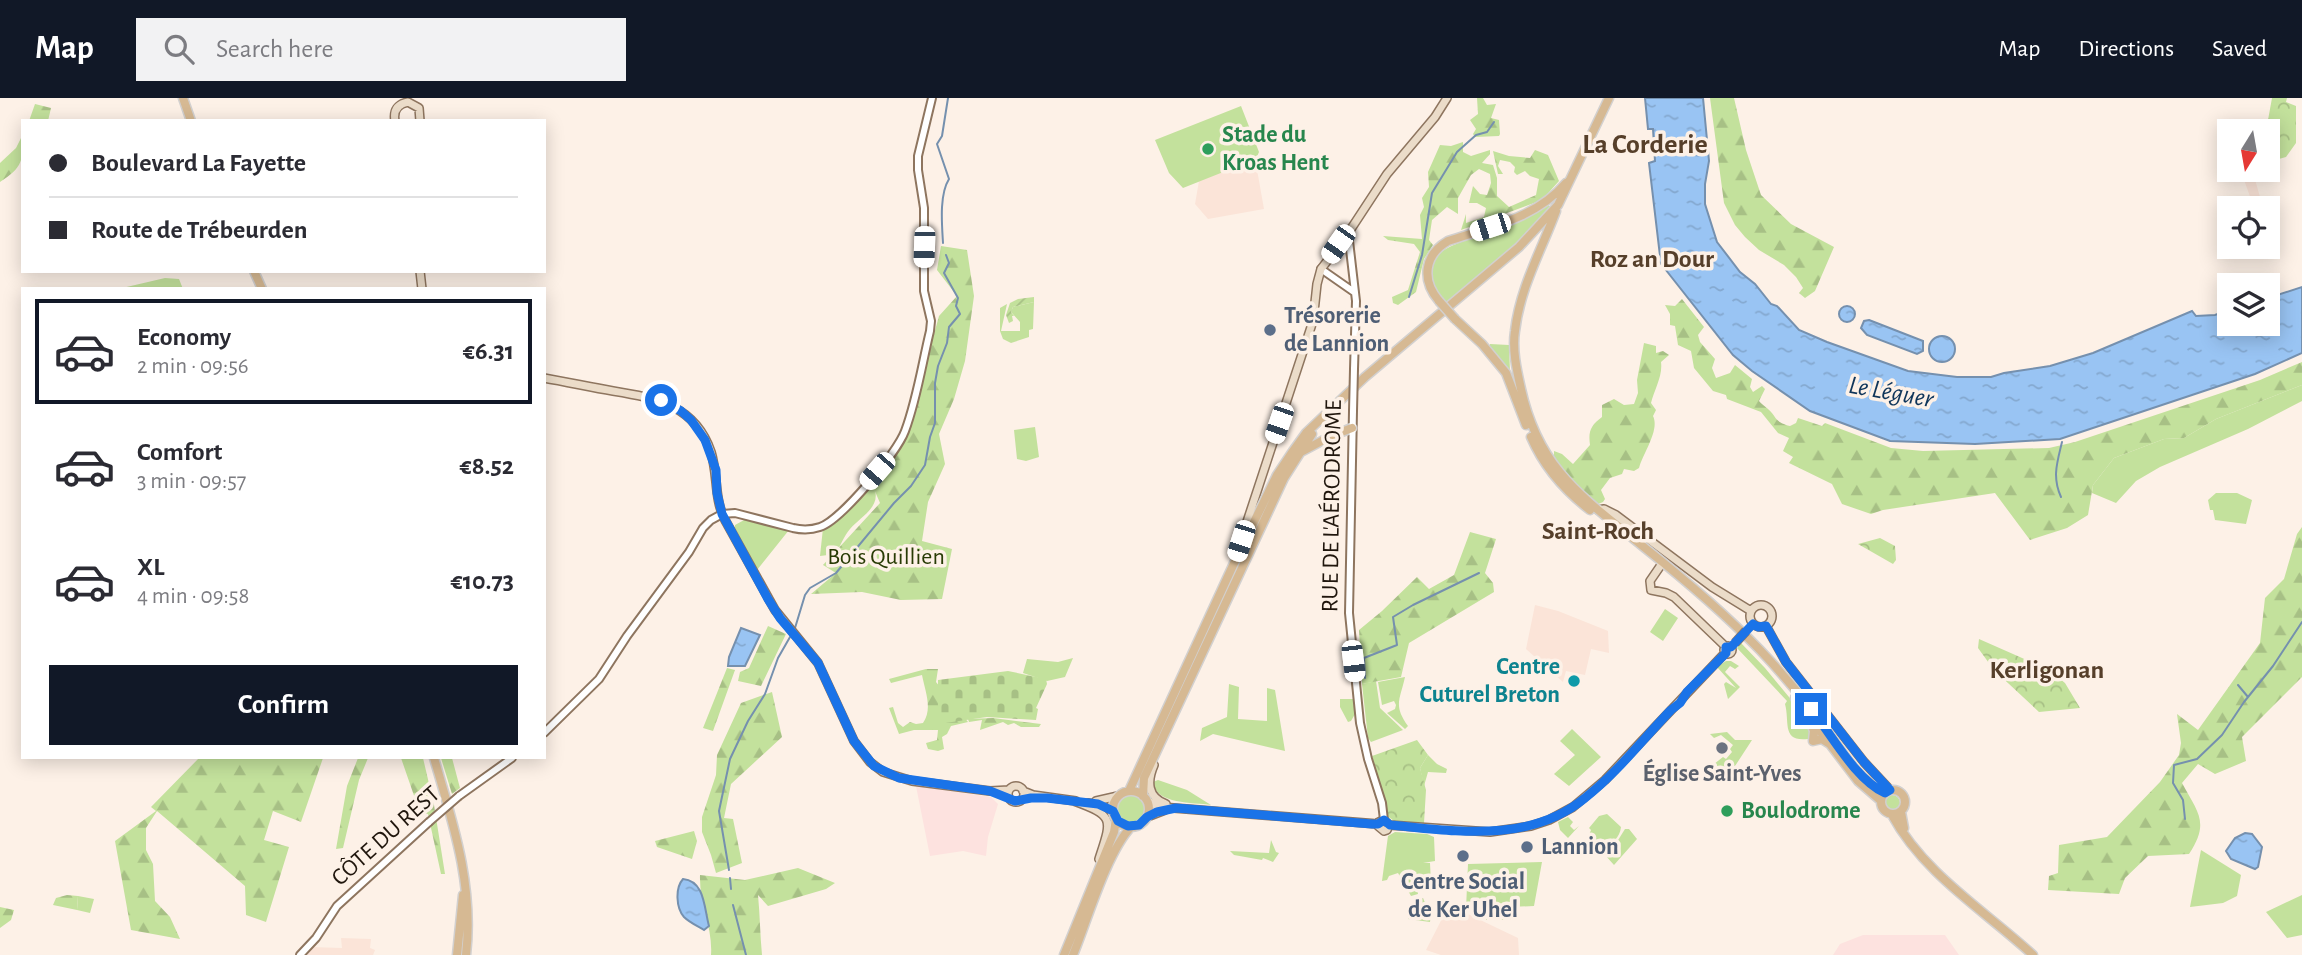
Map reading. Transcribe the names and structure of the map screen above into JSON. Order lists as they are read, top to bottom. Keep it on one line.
{"streets":{"street":["RUE DE L'AÉRODROME","CÔTE DU REST"]},"districts":["La Corderie","Roz an Dour","Saint-Roch","Kerligonan"],"water":["Le Léguer"],"parks":["Bois Quillien"],"places":["Stade du Kroas Hent","Trésorerie de Lannion","Centre Cuturel Breton","Église Saint-Yves","Boulodrome","Lannion","Centre Social de Ker Uhel"],"north":"bottom","page":{"header":"Map","search":"Search here","nav":["Map","Directions","Saved"],"banner":["Boulevard La Fayette","Route de Trébeurden"],"list":[{"name":"Economy","note":"2 min · 09:56","value":"€6.31"},{"name":"Comfort","note":"3 min · 09:57","value":"€8.52"},{"name":"XL","note":"4 min · 09:58","value":"€10.73"}],"buttons":"Confirm"}}
